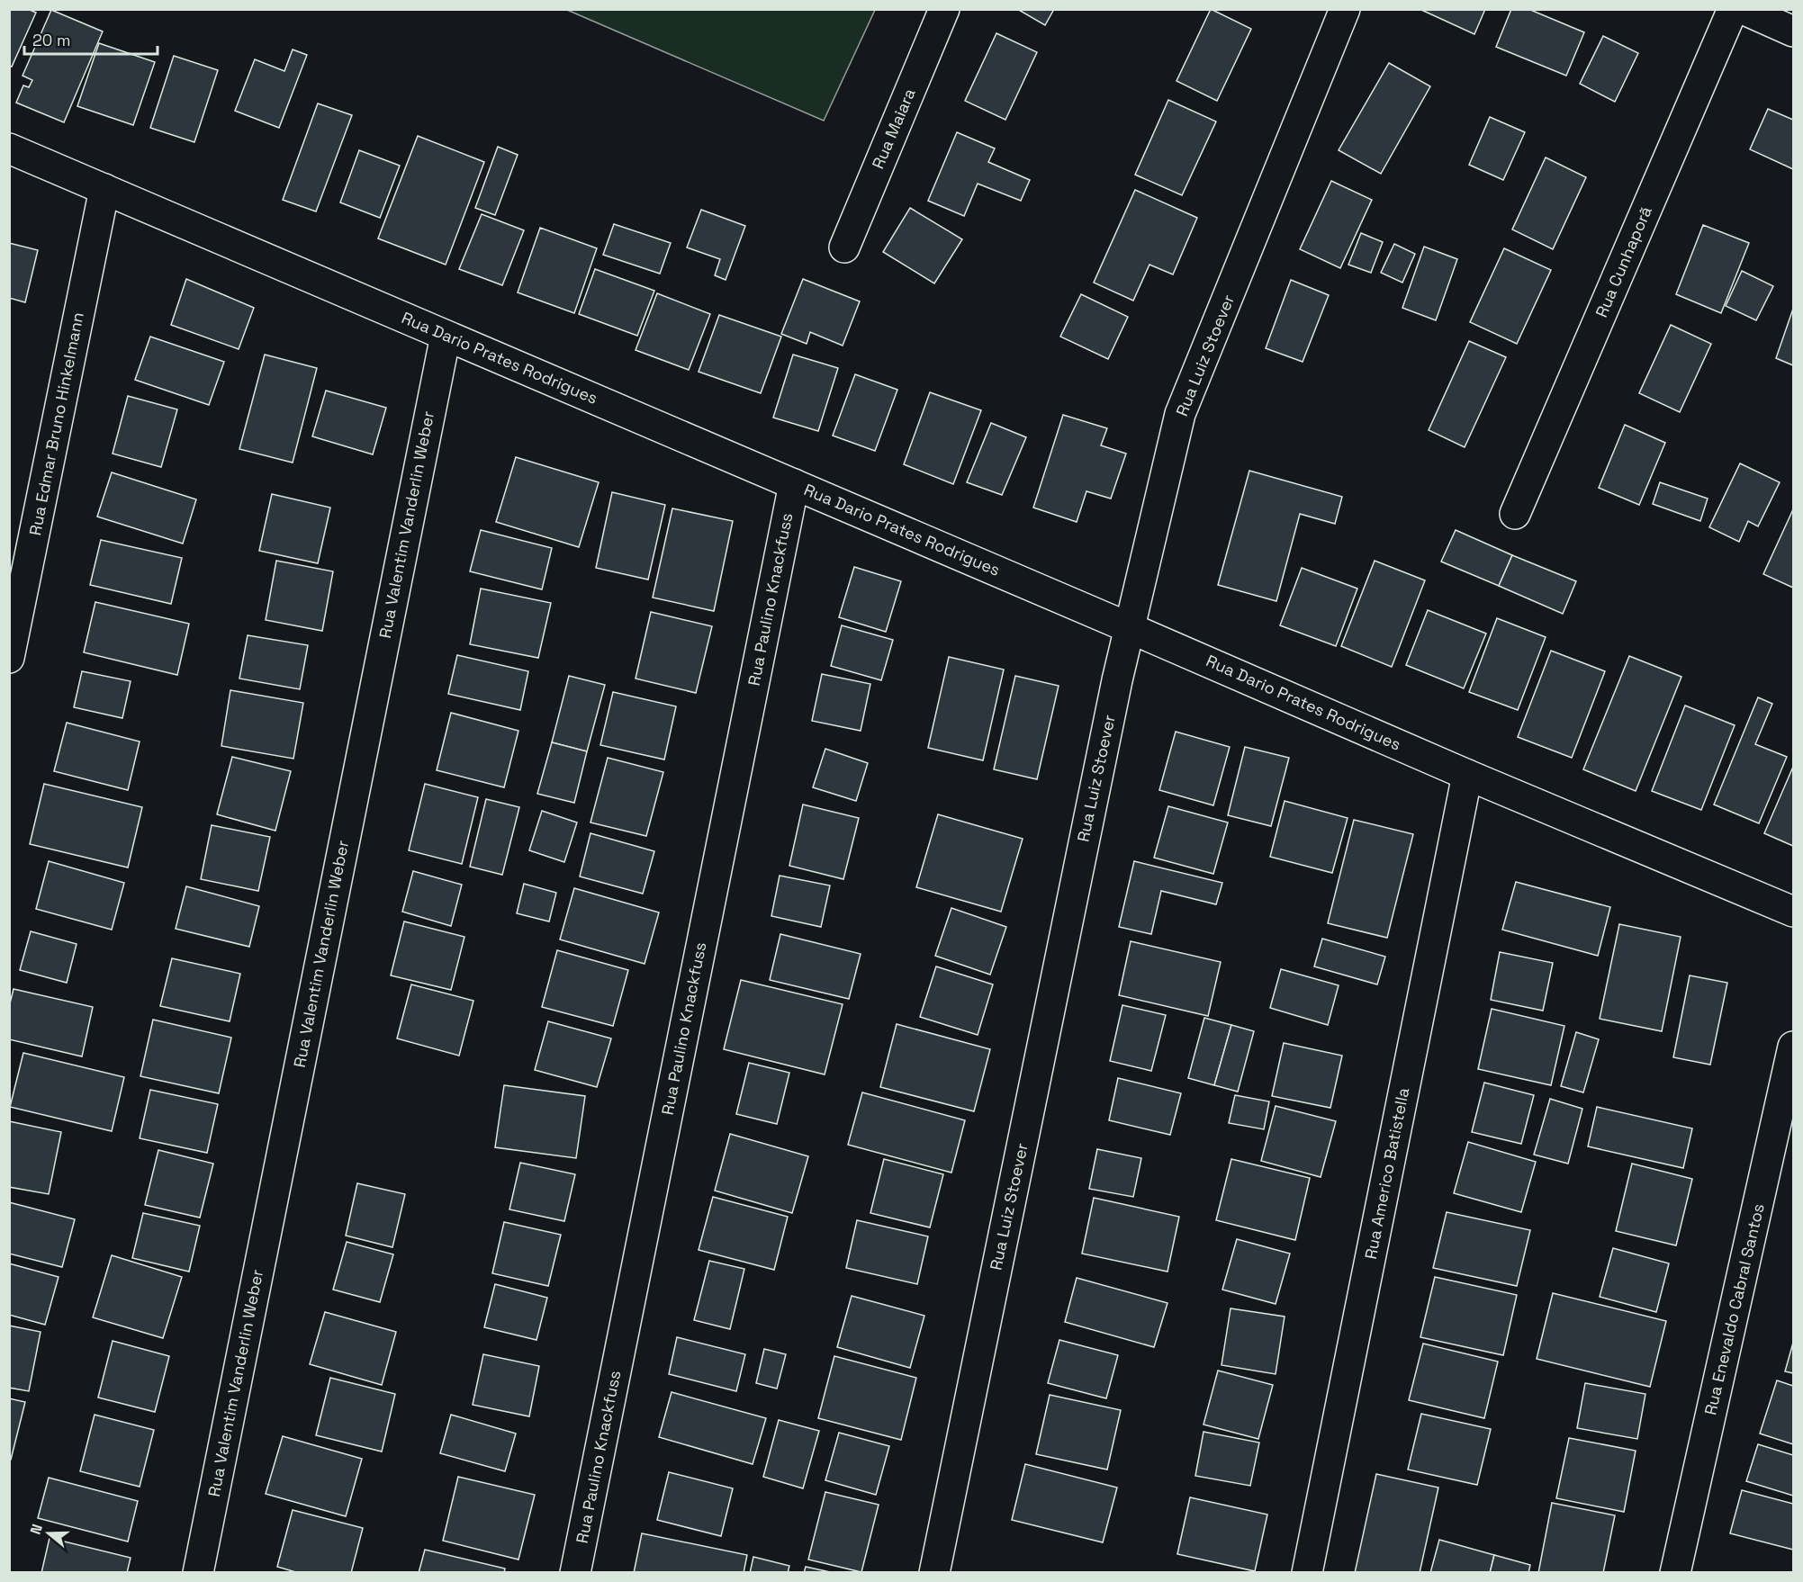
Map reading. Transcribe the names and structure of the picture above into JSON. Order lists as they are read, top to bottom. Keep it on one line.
{"streets":{"street":["Rua Maiara","Rua Cunhaporã","Rua Luiz Stoever","Rua Dario Prates Rodrigues","Rua Edmar Bruno Hinkelmann","Rua Valentim Vanderlin Weber","Rua Paulino Knackfuss","Rua Americo Batistella","Rua Enevaldo Cabral Santos"]},"crossings":[["Rua Luiz Stoever","Rua Dario Prates Rodrigues"],["Rua Dario Prates Rodrigues","Rua Edmar Bruno Hinkelmann"],["Rua Dario Prates Rodrigues","Rua Valentim Vanderlin Weber"],["Rua Dario Prates Rodrigues","Rua Paulino Knackfuss"],["Rua Dario Prates Rodrigues","Rua Americo Batistella"]],"scale_bar":"20 m","north":"left"}
